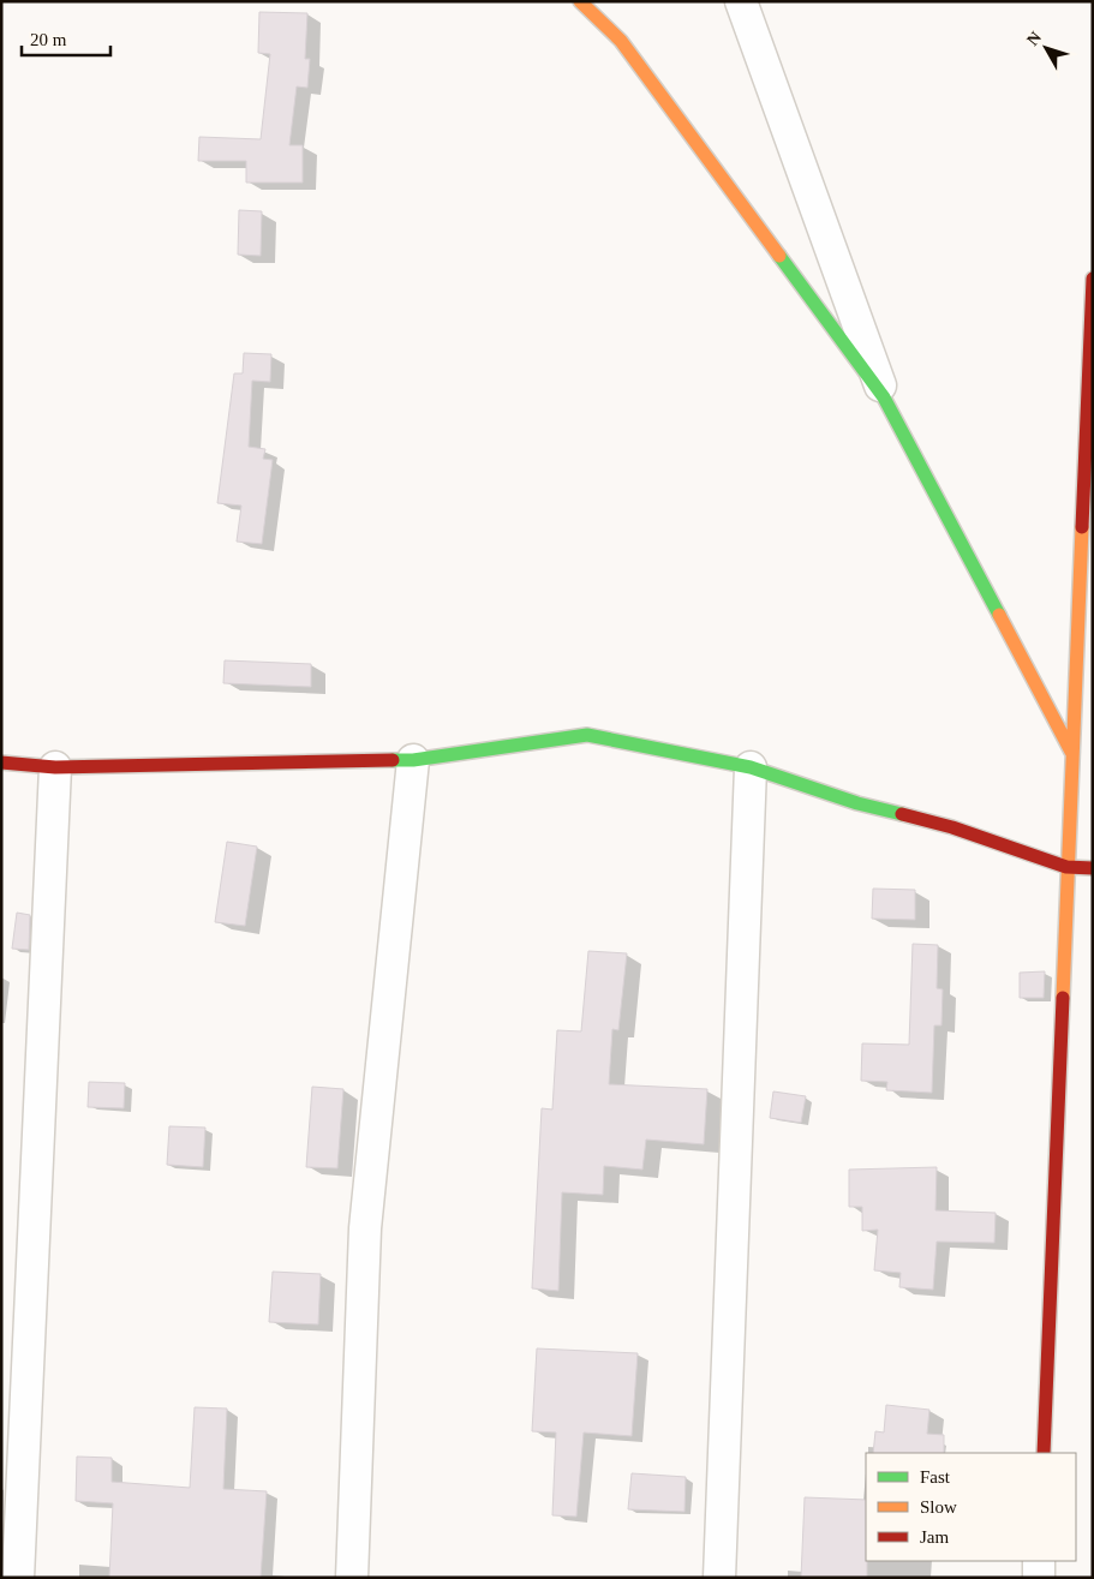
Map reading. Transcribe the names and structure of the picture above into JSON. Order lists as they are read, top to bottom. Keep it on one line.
{"legend":["Fast","Slow","Jam"],"scale_bar":"20 m","north":"top left"}
